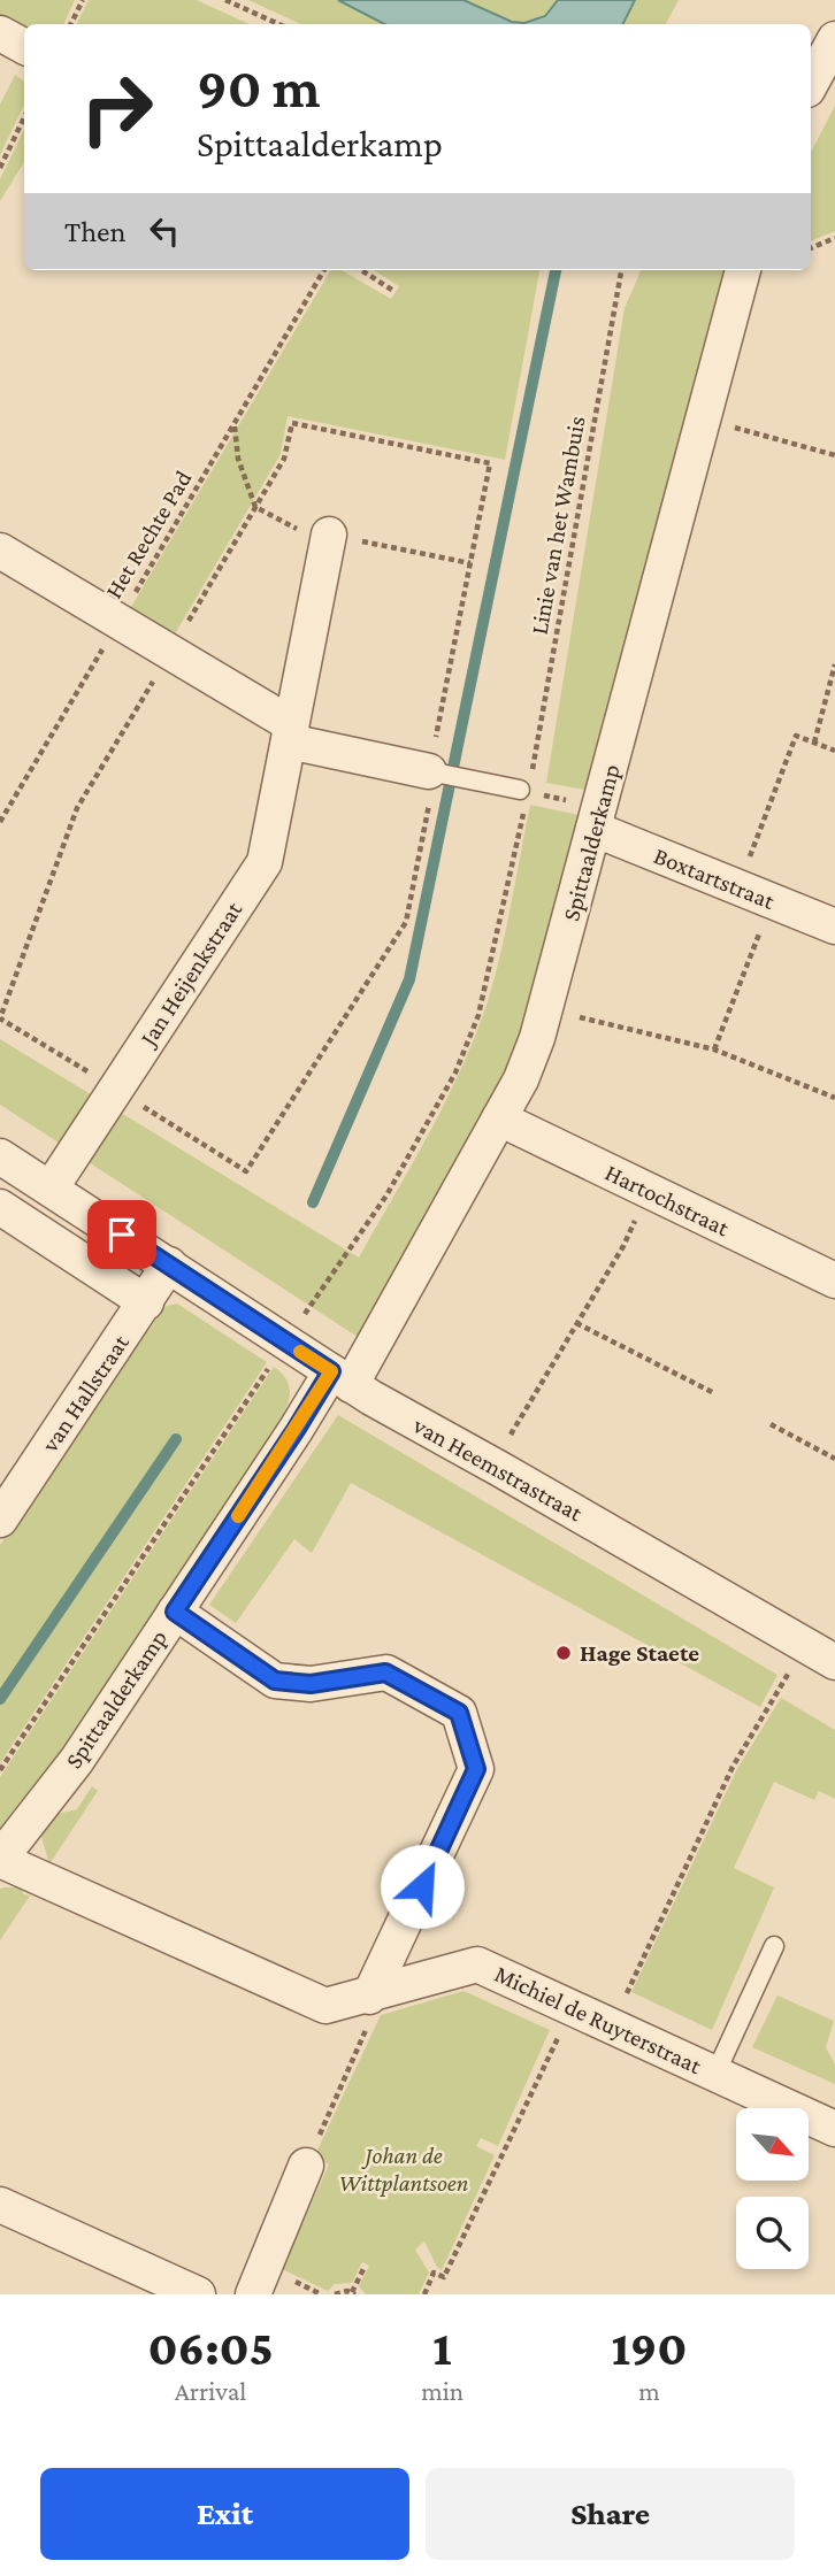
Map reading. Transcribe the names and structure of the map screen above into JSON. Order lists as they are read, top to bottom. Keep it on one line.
{"streets":{"street":["Spittaalderkamp","Boxtartstraat","Jan Heijenkstraat","Hartochstraat","van Hallstraat","van Heemstrastraat","Michiel de Ruyterstraat"],"path":["Linie van het Wambuis","Het Rechte Pad"]},"crossings":[["Linie van het Wambuis","van Heemstrastraat"],["Spittaalderkamp","Boxtartstraat"],["Spittaalderkamp","Hartochstraat"],["Spittaalderkamp","van Heemstrastraat"],["Spittaalderkamp","Michiel de Ruyterstraat"],["Jan Heijenkstraat","van Heemstrastraat"],["van Hallstraat","van Heemstrastraat"]],"parks":["Johan de Wittplantsoen"],"places":["Hage Staete"],"north":"bottom right","page":{"turn":["90 m","Spittaalderkamp"],"then":"Then","eta":["06:05","Arrival","1","min","190","m"],"buttons":["Exit","Share"]}}
